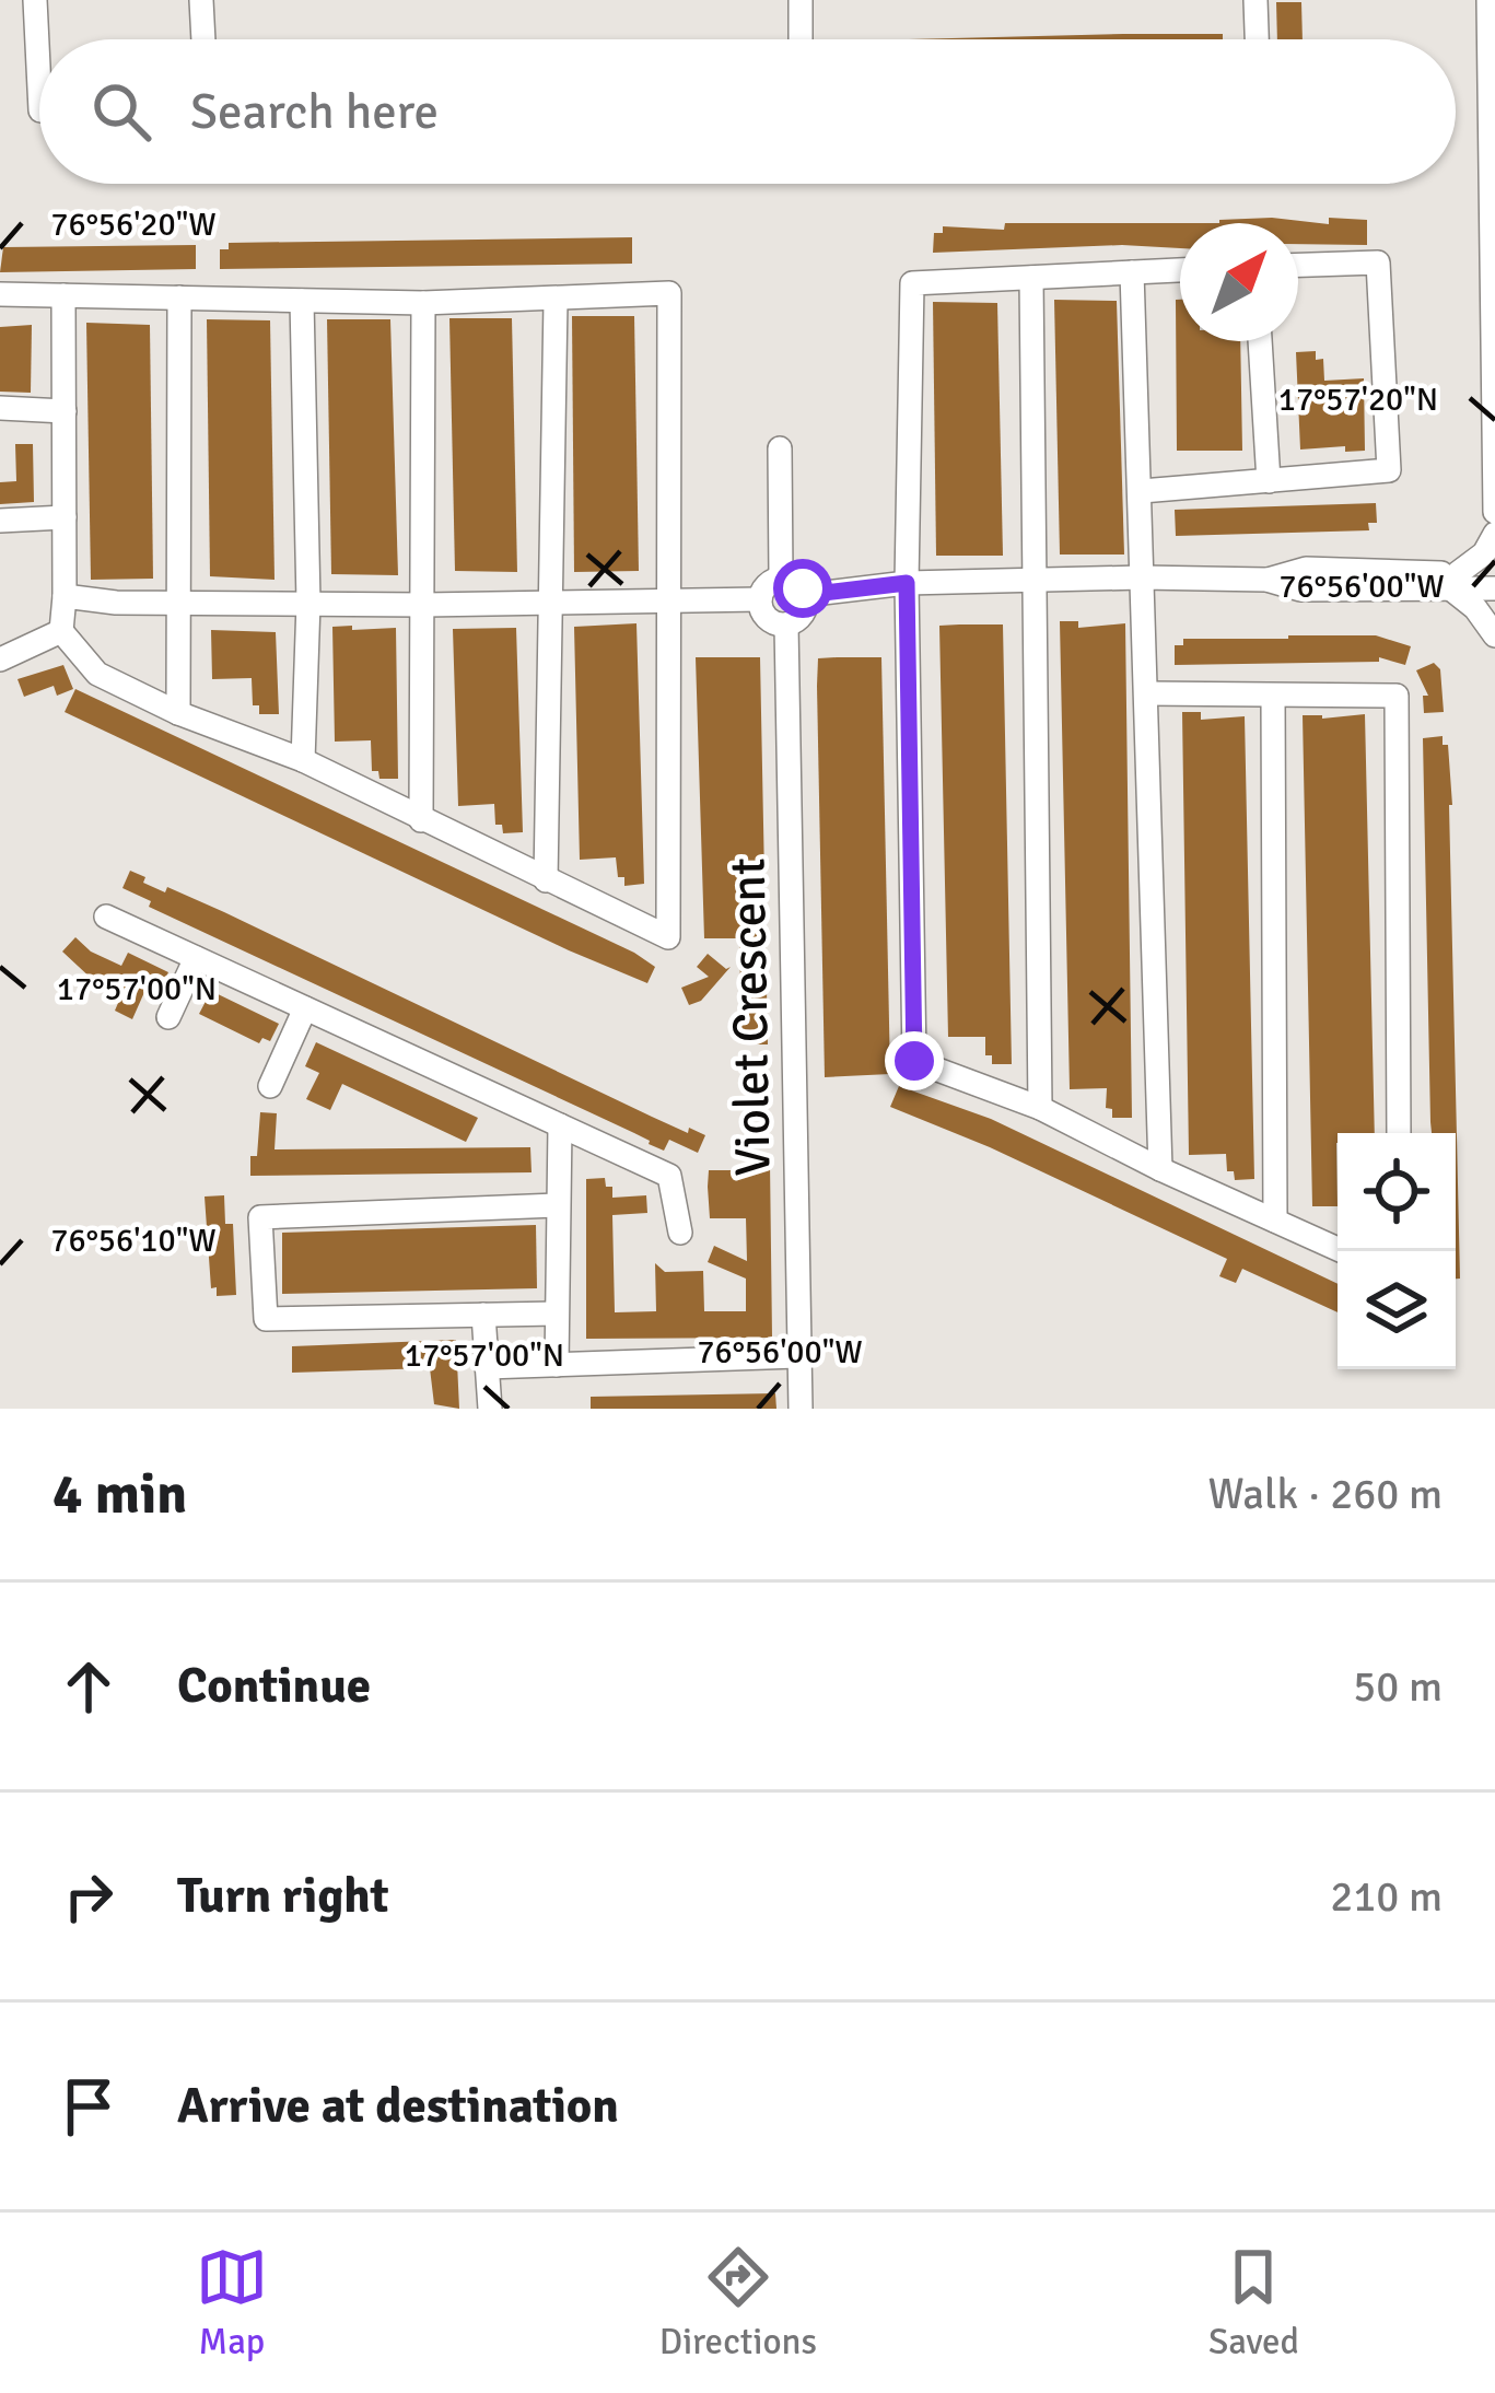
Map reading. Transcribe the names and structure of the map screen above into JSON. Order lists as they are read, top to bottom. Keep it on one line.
{"streets":{"street":["Violet Crescent"]},"north":"top right","page":{"search":"Search here","heading":["4 min","Walk · 260 m"],"list":[["Continue","50 m"],["Turn right","210 m"],"Arrive at destination"],"nav":["Map","Directions","Saved"]},"coordinates":["76°56'20\"W","17°57'20\"N","76°56'00\"W","17°57'00\"N","76°56'10\"W"]}
